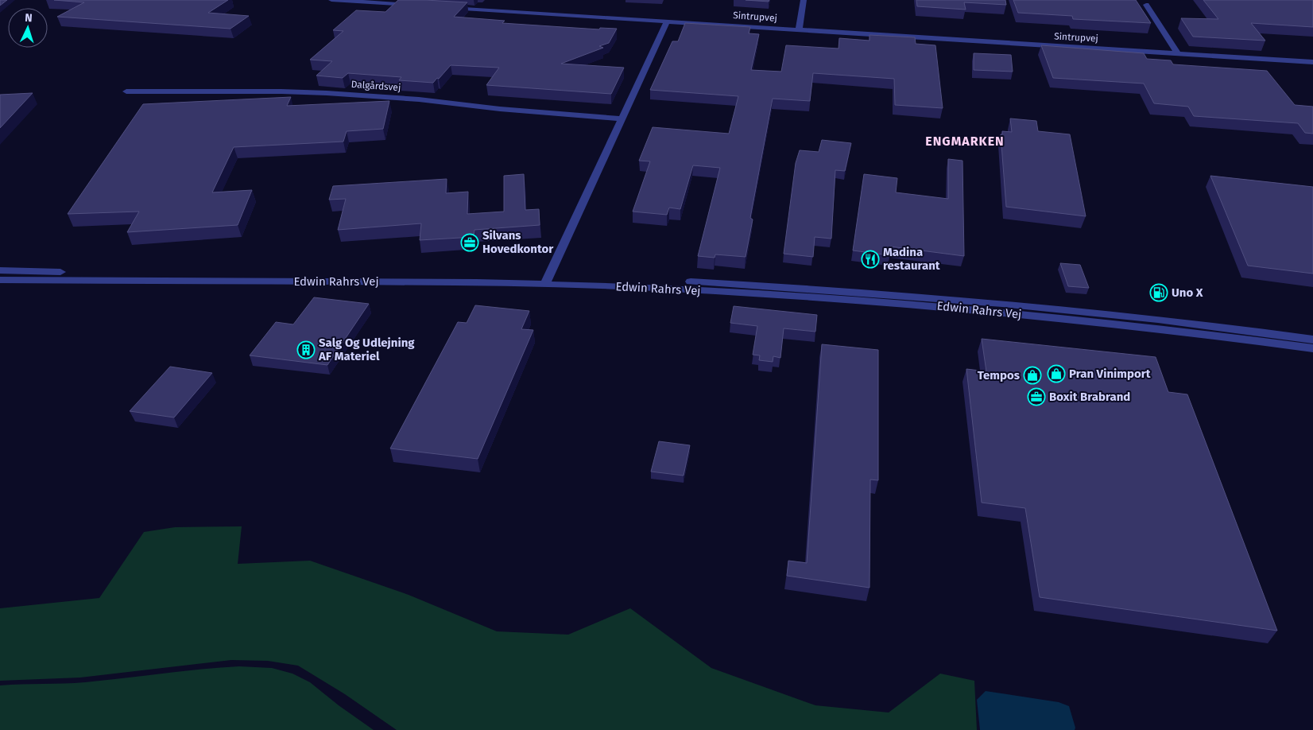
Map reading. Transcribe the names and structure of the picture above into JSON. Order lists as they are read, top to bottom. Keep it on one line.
{"streets":{"street":["Sintrupvej","Dalgårdsvej","Edwin Rahrs Vej"]},"districts":["ENGMARKEN"],"places":{"office":["Silvans Hovedkontor","Boxit Brabrand"],"restaurant":["Madina restaurant"],"fuel station":["Uno X"],"building":["Salg Og Udlejning AF Materiel"],"shop":["Pran Vinimport","Tempos"]},"north":"top"}
